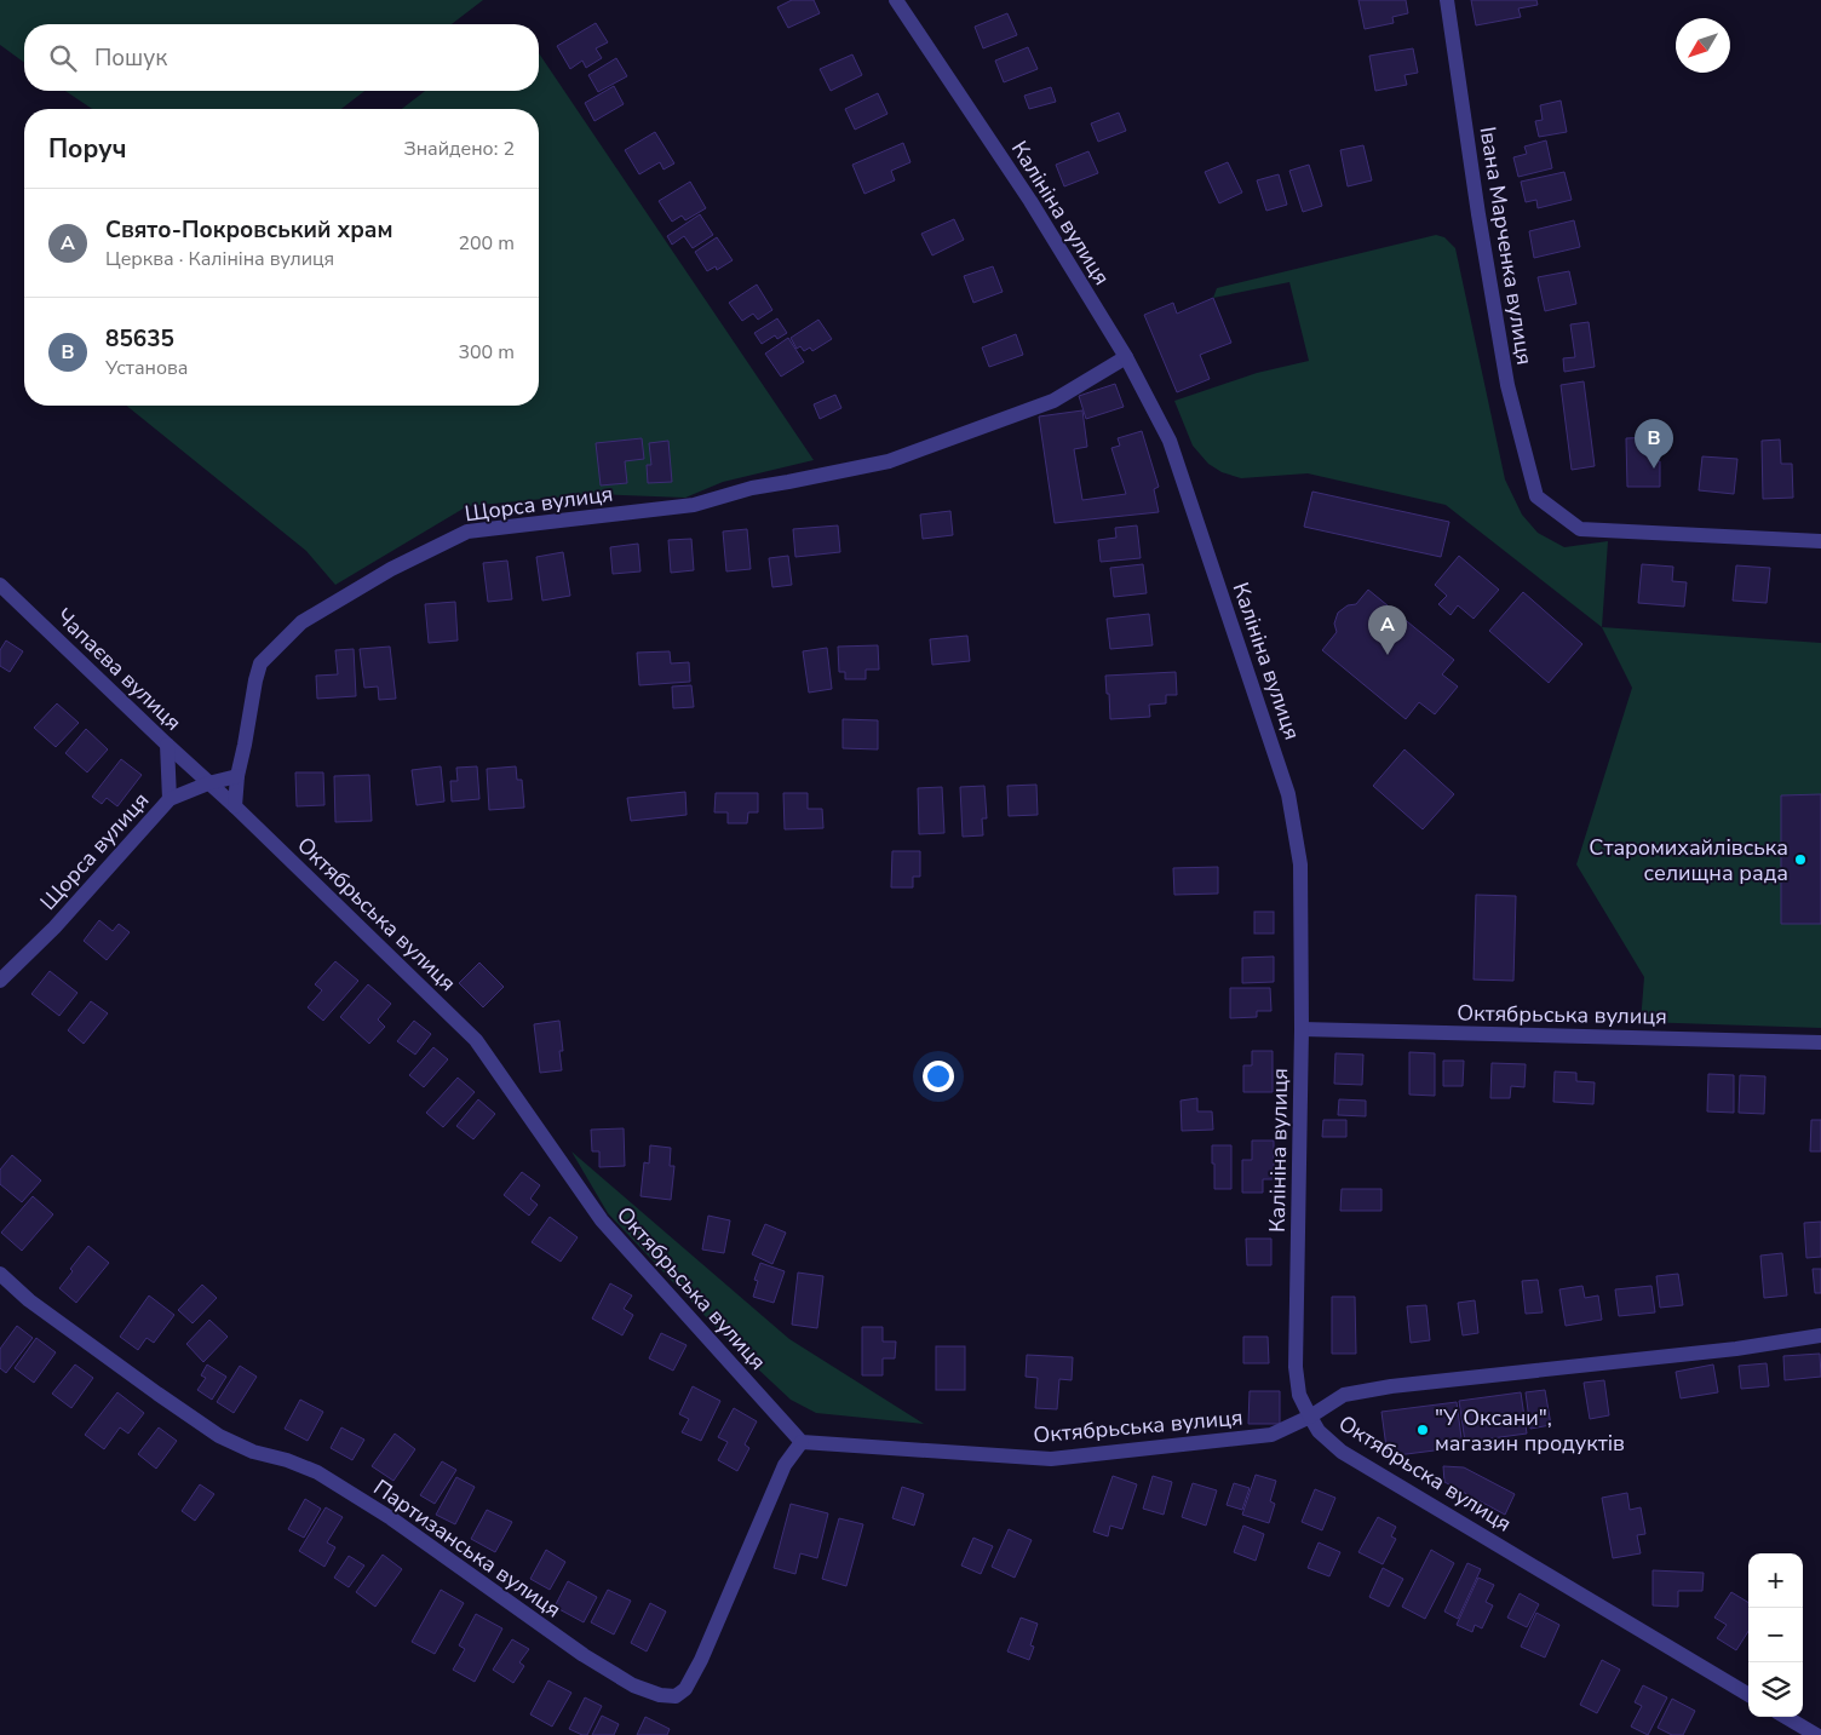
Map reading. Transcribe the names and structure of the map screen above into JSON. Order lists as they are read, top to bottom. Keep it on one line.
{"streets":{"street":["Калініна вулиця","Івана Марченка вулиця","Щорса вулиця","Чапаєва вулиця","Октябрьська вулиця","Октябрьска вулиця","Партизанська вулиця"]},"crossings":[["Калініна вулиця","Щорса вулиця"],["Калініна вулиця","Октябрьська вулиця"],["Калініна вулиця","Октябрьска вулиця"],["Щорса вулиця","Чапаєва вулиця"],["Щорса вулиця","Октябрьська вулиця"],["Чапаєва вулиця","Октябрьська вулиця"],["Октябрьська вулиця","Октябрьска вулиця"],["Октябрьська вулиця","Партизанська вулиця"]],"places":["Старомихайлівська селищна рада","\"У Оксани\", магазин продуктів"],"north":"bottom left","page":{"search":"Пошук","heading":["Поруч","Знайдено: 2"],"list":[{"mark":"A","name":"Свято-Покровський храм","note":"Церква · Калініна вулиця","value":"200 m"},{"mark":"B","name":"85635","note":"Установа","value":"300 m"}],"pins":["B","A"],"map_buttons":["+","−"]}}
